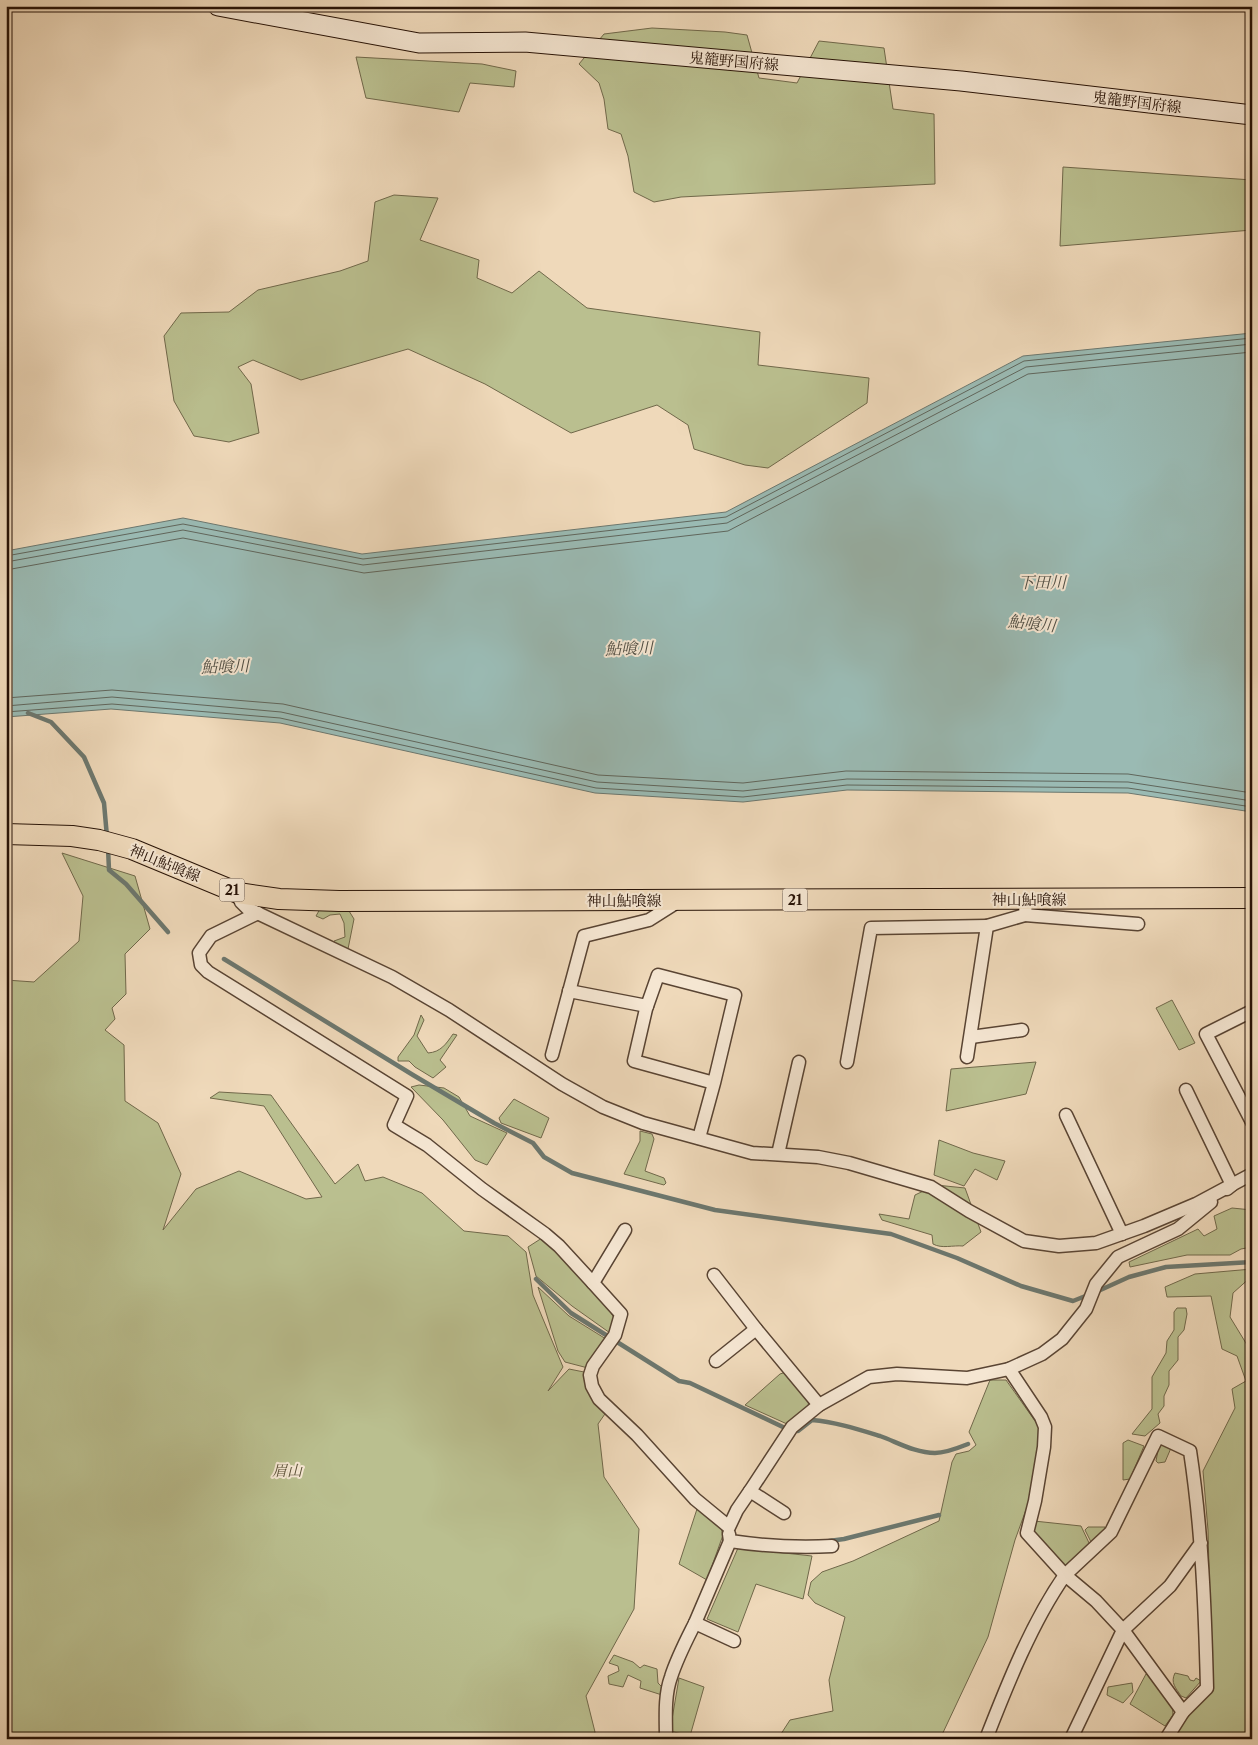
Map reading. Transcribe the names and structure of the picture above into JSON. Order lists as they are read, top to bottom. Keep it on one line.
{"streets":{"main road":["鬼籠野国府線","神山鮎喰線","21"]},"water":["下田川","鮎喰川"],"parks":["眉山"]}
